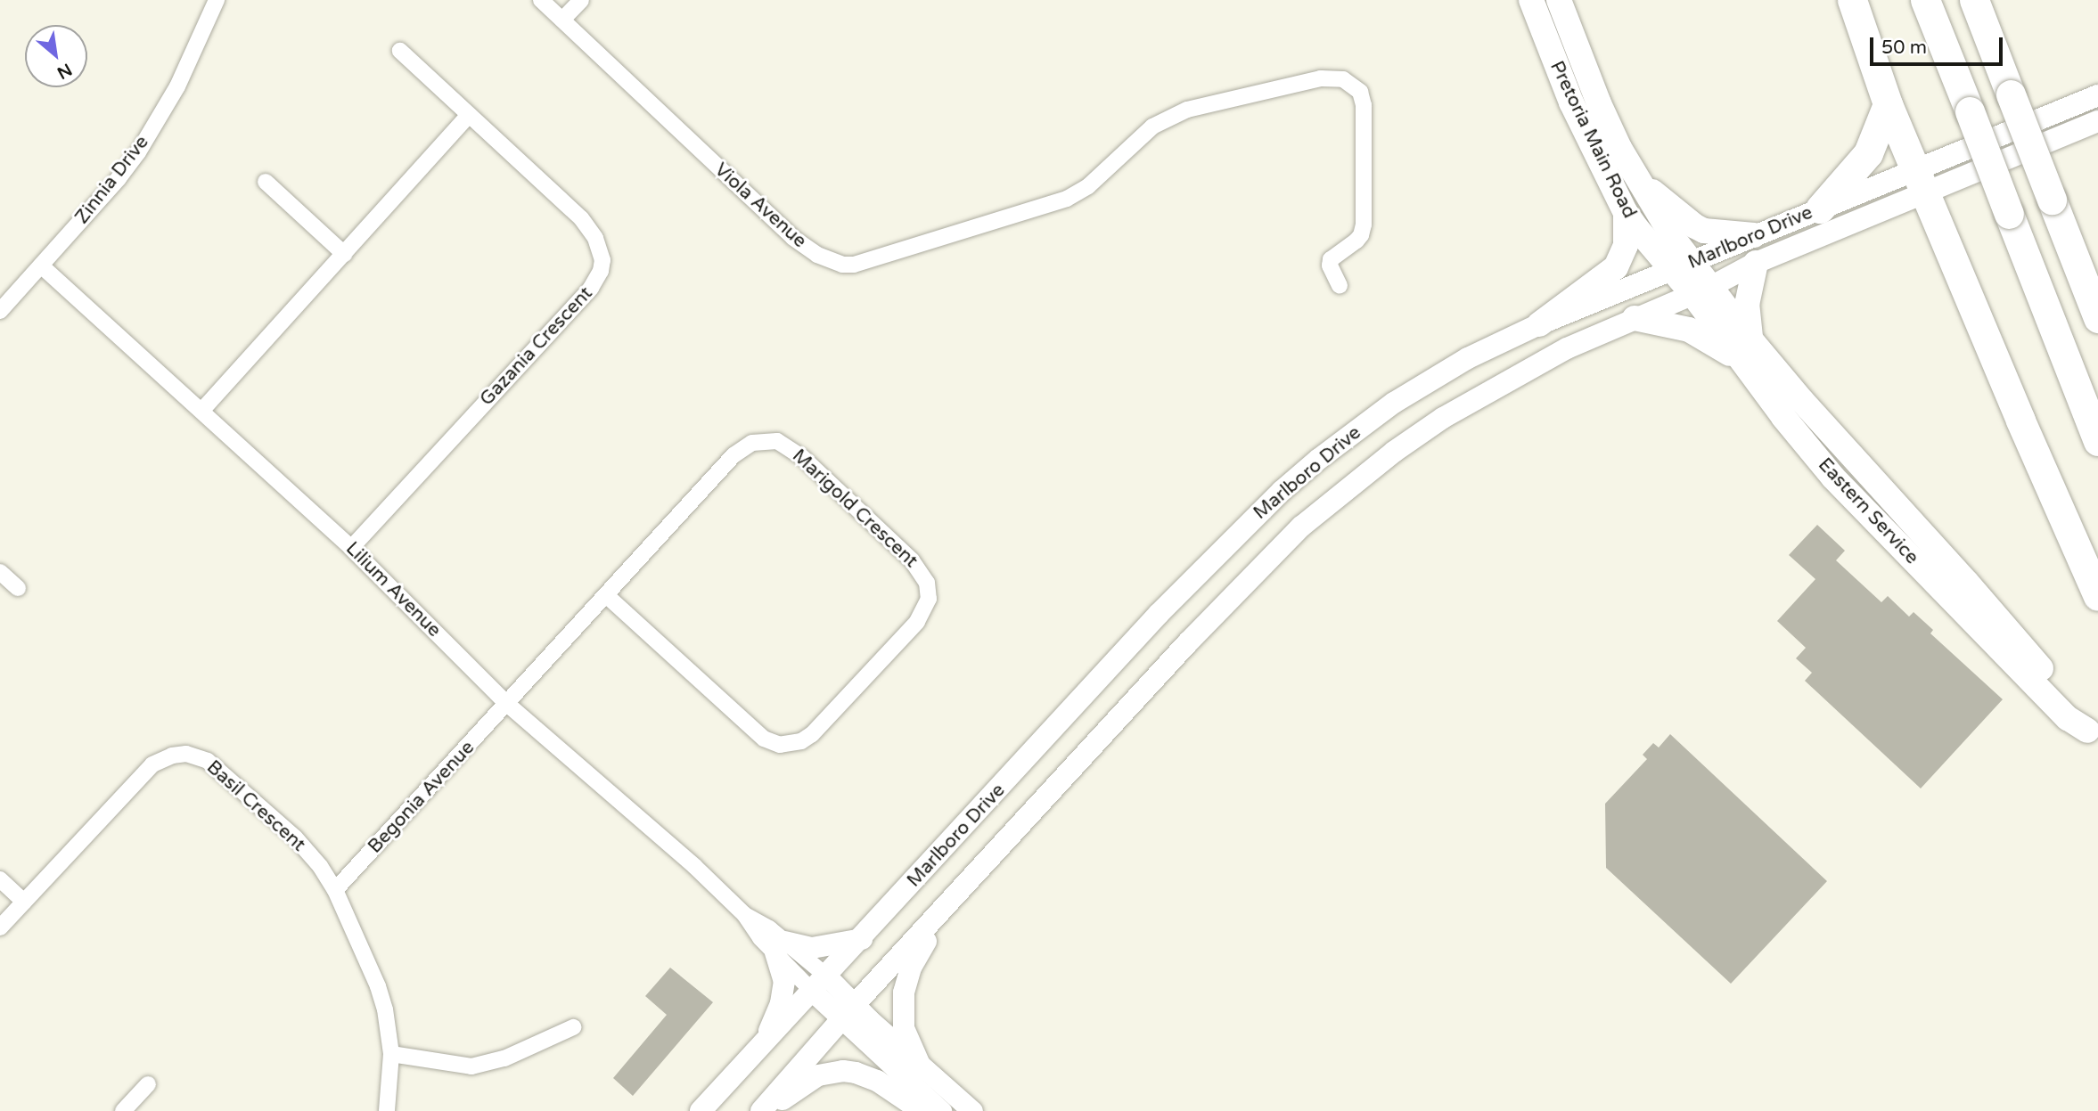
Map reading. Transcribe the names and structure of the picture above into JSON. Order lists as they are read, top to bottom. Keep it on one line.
{"streets":{"main road":["Pretoria Main Road","Marlboro Drive","Eastern Service"],"street":["Zinnia Drive","Viola Avenue","Gazania Crescent","Marigold Crescent","Lilium Avenue","Begonia Avenue","Basil Crescent"]},"crossings":[["Pretoria Main Road","Marlboro Drive"],["Pretoria Main Road","Eastern Service"],["Zinnia Drive","Lilium Avenue"],["Marlboro Drive","Eastern Service"],["Marlboro Drive","Lilium Avenue"],["Gazania Crescent","Lilium Avenue"],["Marigold Crescent","Lilium Avenue"],["Marigold Crescent","Begonia Avenue"],["Lilium Avenue","Begonia Avenue"],["Begonia Avenue","Basil Crescent"]],"scale_bar":"50 m","north":"bottom right"}
